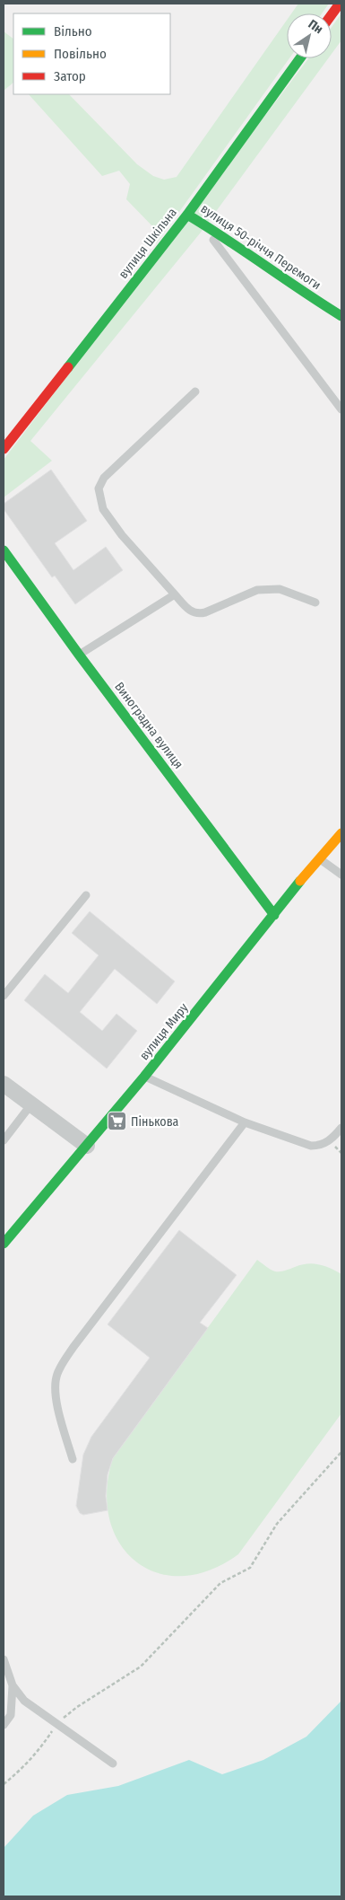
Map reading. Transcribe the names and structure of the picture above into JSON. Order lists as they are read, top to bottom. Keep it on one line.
{"streets":{"street":["вулиця Шкільна","вулиця 50-річчя Перемоги","Виноградна вулиця","вулиця Миру"]},"crossings":[["вулиця Шкільна","вулиця 50-річчя Перемоги"],["Виноградна вулиця","вулиця Миру"]],"places":{"supermarket":["Пінькова"]},"legend":["Вільно","Повільно","Затор"],"north":"top right"}
